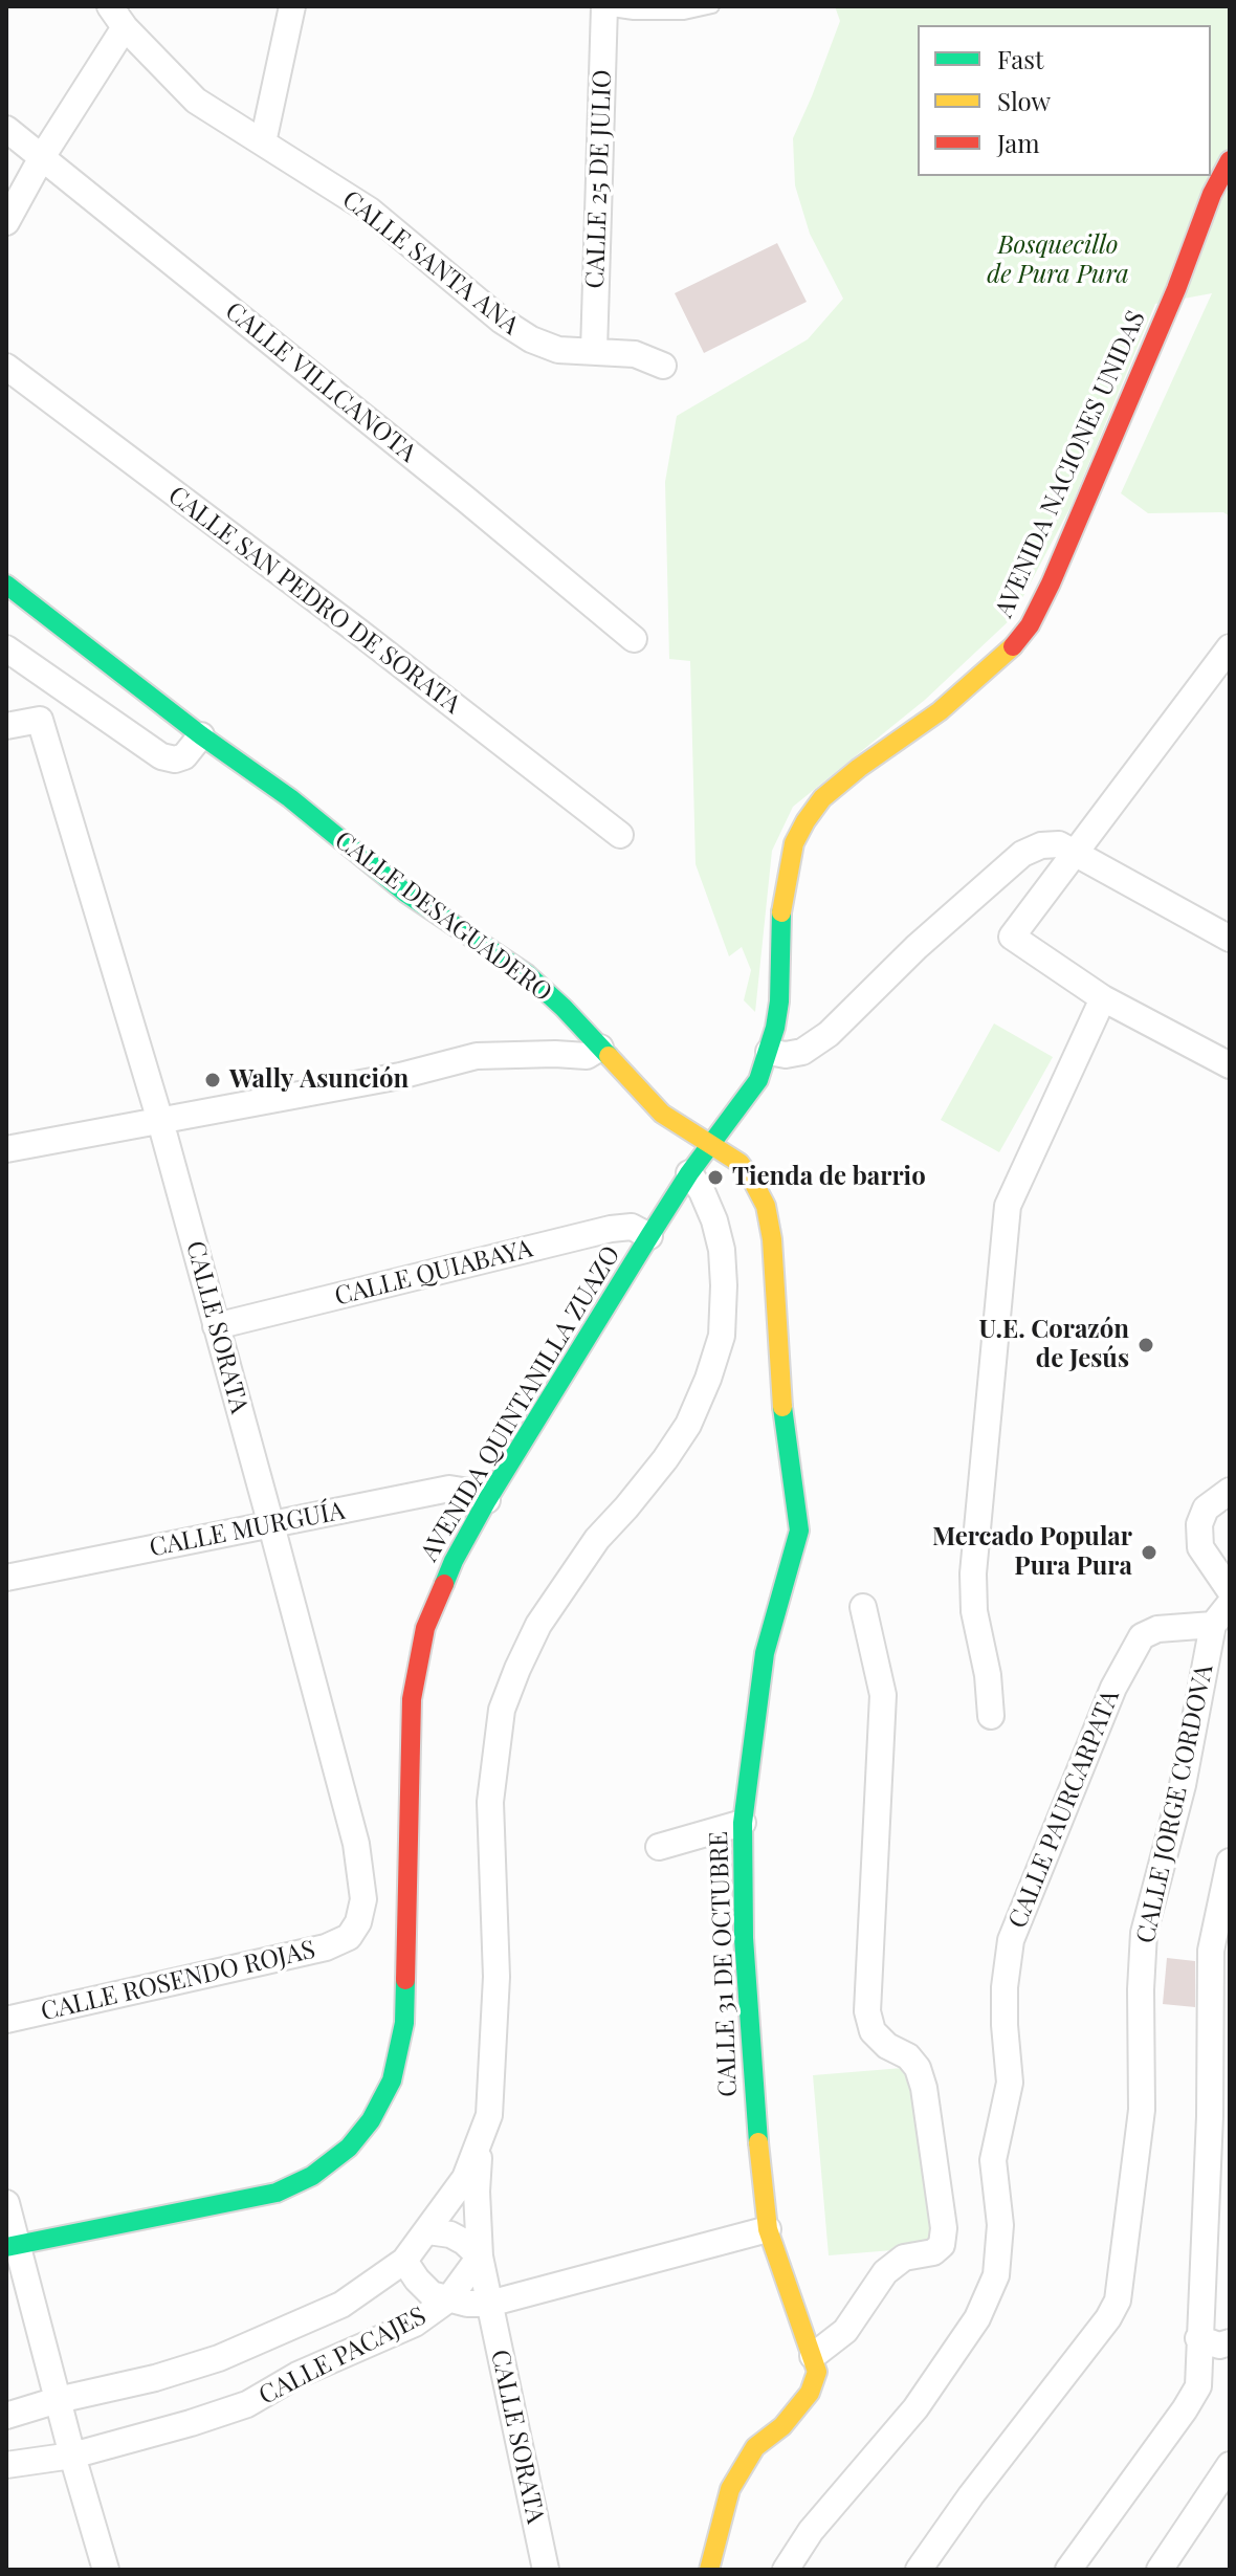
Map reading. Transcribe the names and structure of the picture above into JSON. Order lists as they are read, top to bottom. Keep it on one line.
{"streets":{"street":["CALLE 25 DE JULIO","CALLE SANTA ANA","CALLE VILLCANOTA","AVENIDA NACIONES UNIDAS","CALLE SAN PEDRO DE SORATA","CALLE DESAGUADERO","CALLE QUIABAYA","CALLE SORATA","AVENIDA QUINTANILLA ZUAZO","CALLE MURGUÍA","CALLE JORGE CORDOVA","CALLE PAURCARPATA","CALLE 31 DE OCTUBRE","CALLE ROSENDO ROJAS","CALLE PACAJES"]},"crossings":[["CALLE 25 DE JULIO","CALLE SANTA ANA"],["AVENIDA NACIONES UNIDAS","CALLE DESAGUADERO"],["AVENIDA NACIONES UNIDAS","AVENIDA QUINTANILLA ZUAZO"],["AVENIDA NACIONES UNIDAS","CALLE 31 DE OCTUBRE"],["CALLE DESAGUADERO","CALLE 31 DE OCTUBRE"],["CALLE QUIABAYA","CALLE SORATA"],["CALLE QUIABAYA","AVENIDA QUINTANILLA ZUAZO"],["CALLE SORATA","CALLE MURGUÍA"],["CALLE SORATA","CALLE ROSENDO ROJAS"],["CALLE SORATA","CALLE PACAJES"],["AVENIDA QUINTANILLA ZUAZO","CALLE MURGUÍA"],["CALLE JORGE CORDOVA","CALLE PAURCARPATA"]],"parks":["Bosquecillo de Pura Pura"],"places":["Wally Asunción","Tienda de barrio","U.E. Corazón de Jesús","Mercado Popular Pura Pura"],"legend":["Fast","Slow","Jam"]}
